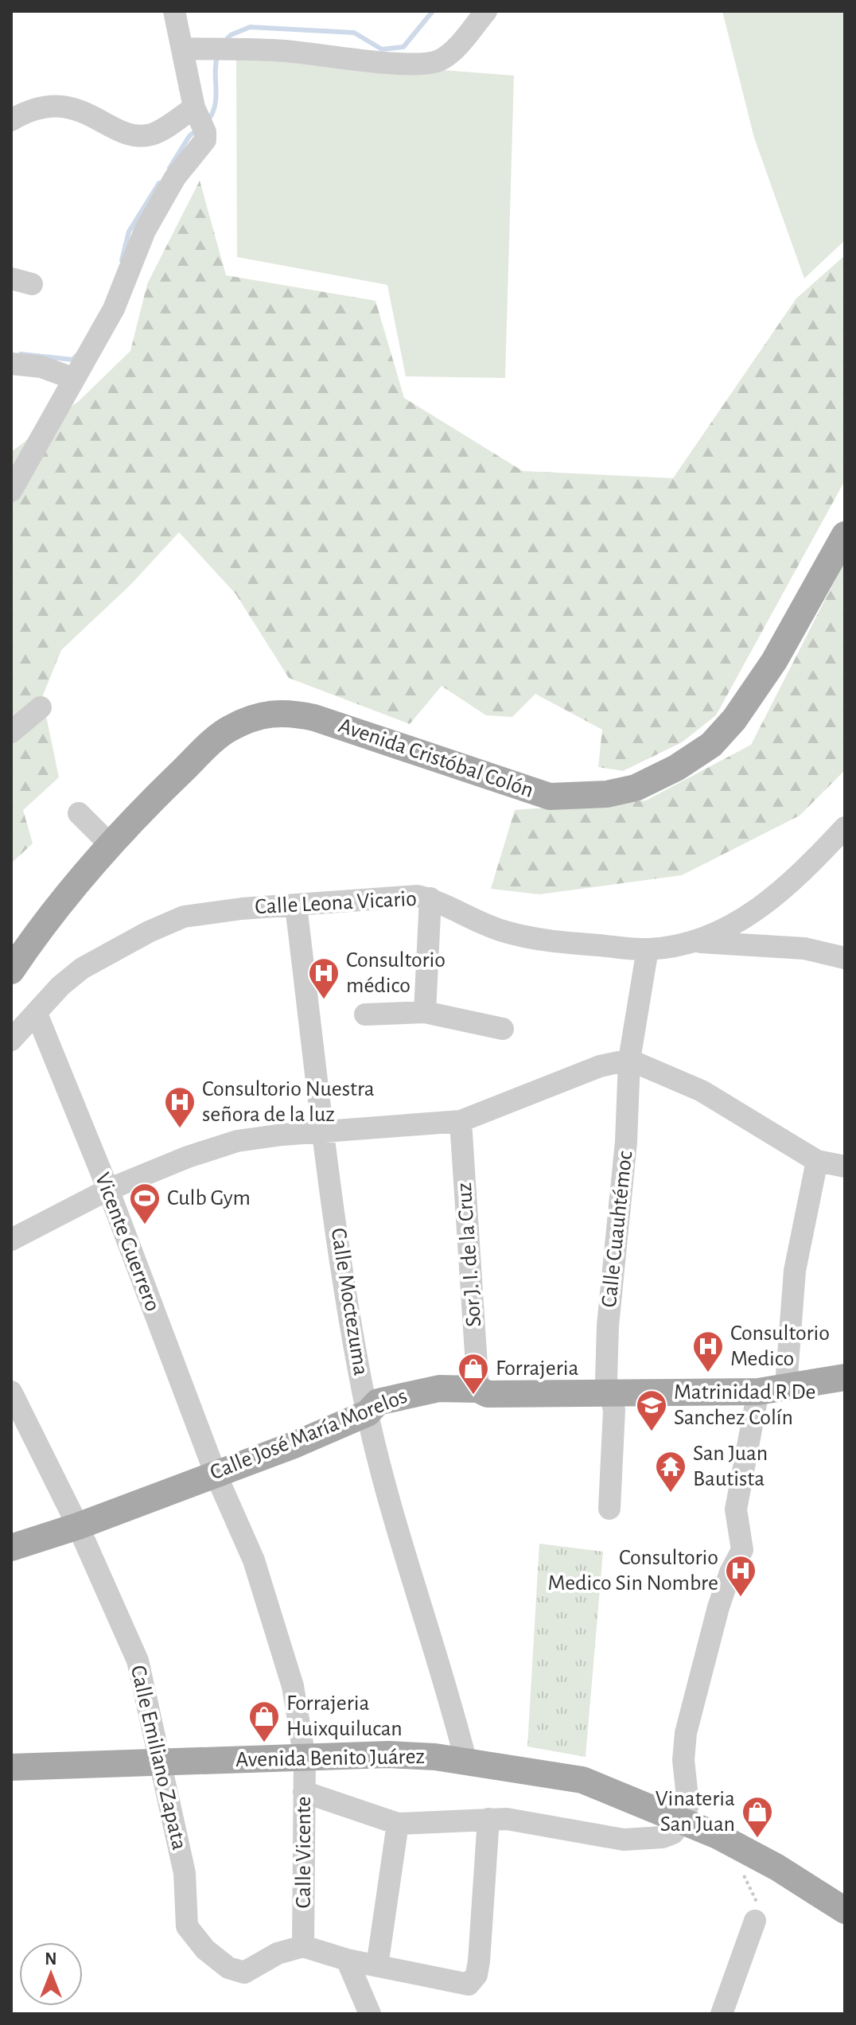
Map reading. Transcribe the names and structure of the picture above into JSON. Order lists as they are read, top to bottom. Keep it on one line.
{"streets":{"main road":["Avenida Cristóbal Colón","Calle José María Morelos","Avenida Benito Juárez"],"street":["Calle Leona Vicario","Calle Cuauhtémoc","Vicente Guerrero","Sor J. I. de la Cruz","Calle Moctezuma","Calle Emiliano Zapata","Calle Vicente"]},"crossings":[["Calle Leona Vicario","Calle Cuauhtémoc"],["Calle Leona Vicario","Vicente Guerrero"],["Calle Leona Vicario","Calle Moctezuma"],["Calle Cuauhtémoc","Calle José María Morelos"],["Vicente Guerrero","Calle José María Morelos"],["Vicente Guerrero","Avenida Benito Juárez"],["Vicente Guerrero","Calle Vicente"],["Sor J. I. de la Cruz","Calle José María Morelos"],["Calle Moctezuma","Calle José María Morelos"],["Calle Moctezuma","Avenida Benito Juárez"],["Calle José María Morelos","Calle Emiliano Zapata"],["Calle Emiliano Zapata","Avenida Benito Juárez"],["Calle Emiliano Zapata","Calle Vicente"],["Avenida Benito Juárez","Calle Vicente"]],"places":{"hospital":["Consultorio médico","Consultorio Nuestra señora de la luz","Consultorio Medico","Consultorio Medico Sin Nombre"],"sports":["Culb Gym"],"shop":["Forrajeria","Forrajeria Huixquilucan","Vinateria San Juan"],"school or university":["Matrinidad R De Sanchez Colín"],"temple":["San Juan Bautista"]},"north":"top"}
